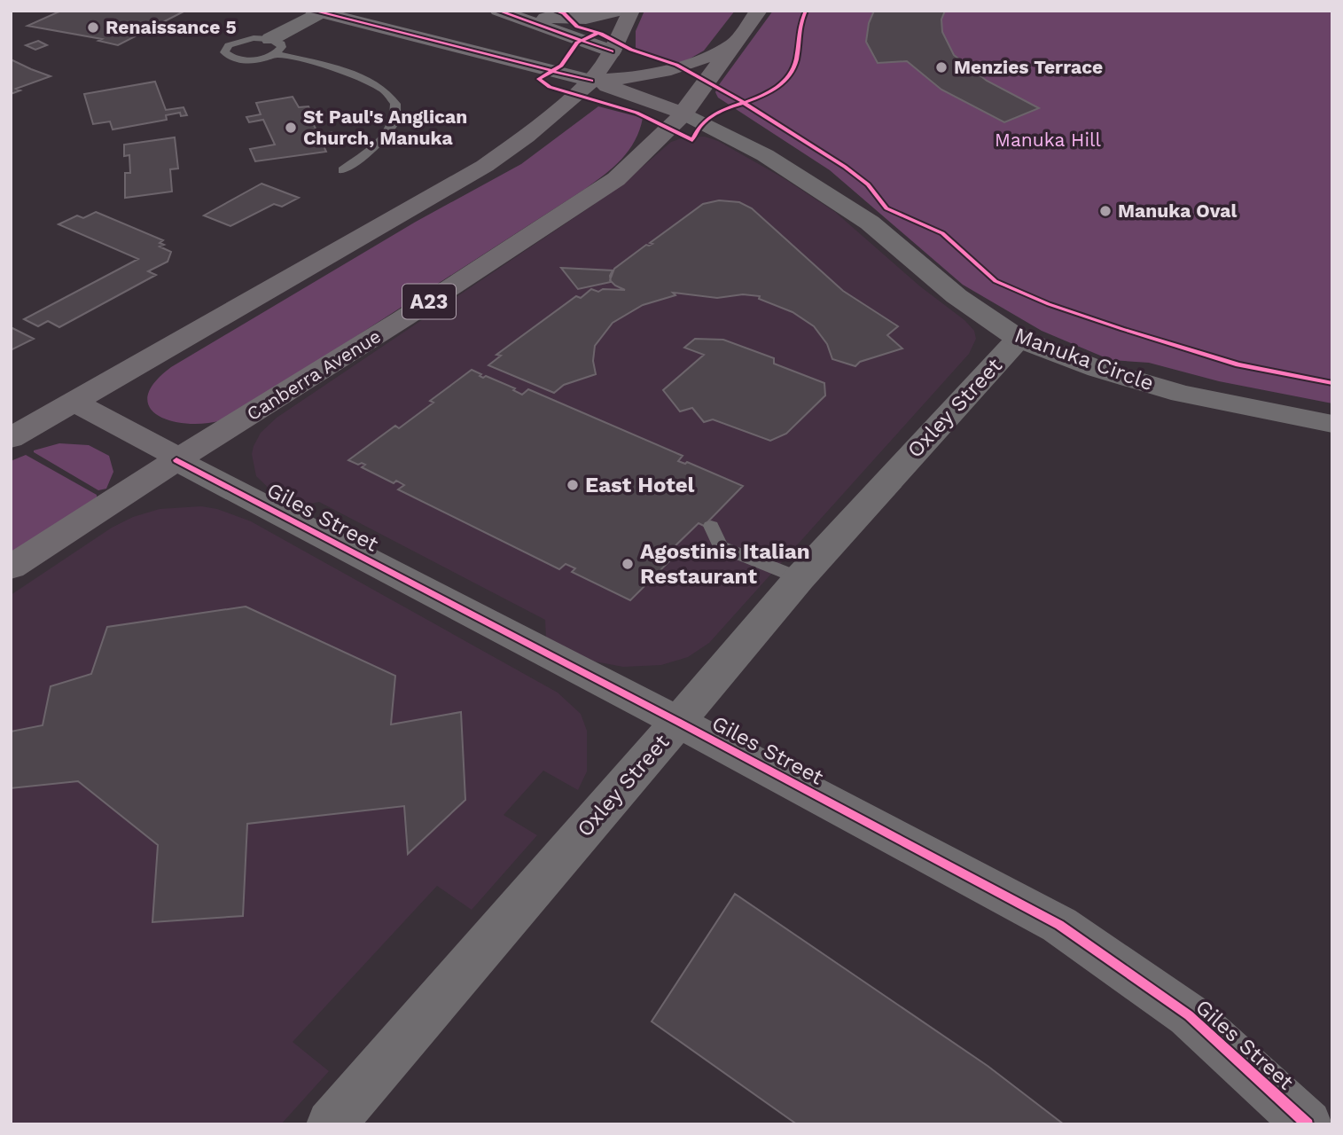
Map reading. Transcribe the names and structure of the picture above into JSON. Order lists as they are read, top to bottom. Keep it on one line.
{"streets":{"highway":["A23","Manuka Circle","Canberra Avenue"],"street":["Oxley Street","Giles Street"]},"crossings":[["Manuka Circle","Canberra Avenue"],["Manuka Circle","Oxley Street"],["Canberra Avenue","Giles Street"],["Oxley Street","Giles Street"]],"parks":["Manuka Hill"],"places":["Renaissance 5","Menzies Terrace","St Paul's Anglican Church, Manuka","Manuka Oval","East Hotel","Agostinis Italian Restaurant"]}
